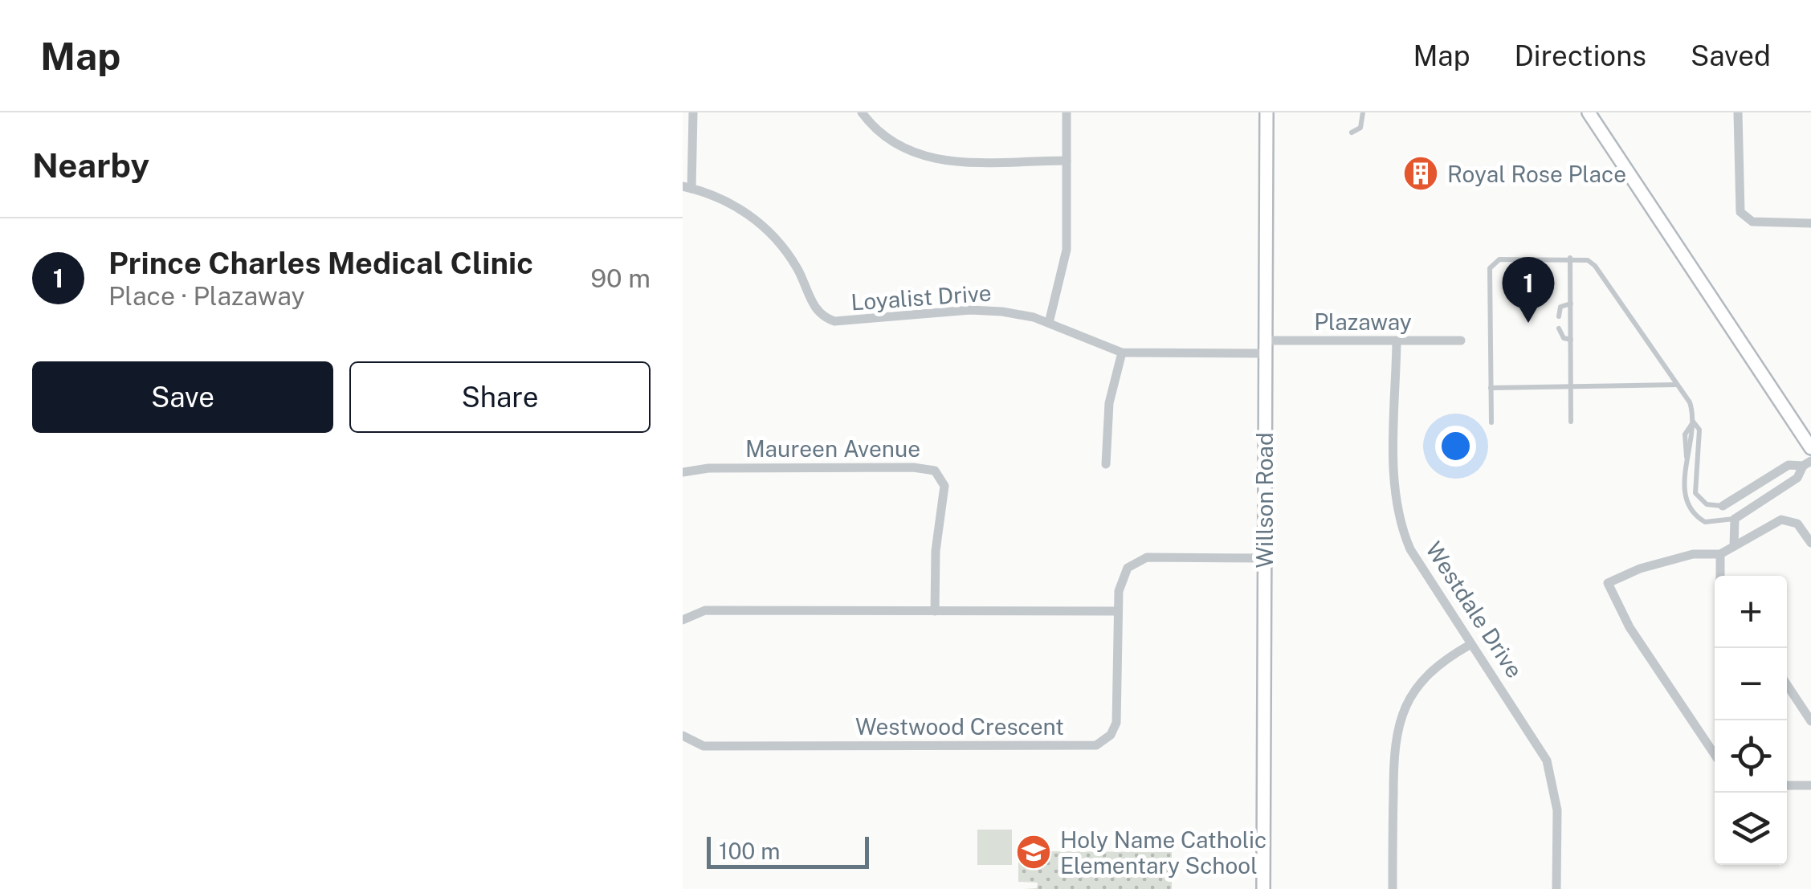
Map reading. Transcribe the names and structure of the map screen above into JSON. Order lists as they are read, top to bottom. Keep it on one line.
{"streets":{"street":["Loyalist Drive","Plazaway","Maureen Avenue","Willson Road","Westdale Drive","Westwood Crescent"]},"crossings":[["Loyalist Drive","Plazaway"],["Loyalist Drive","Willson Road"],["Plazaway","Willson Road"],["Plazaway","Westdale Drive"],["Willson Road","Westwood Crescent"]],"places":{"building":["Royal Rose Place"],"school or university":["Holy Name Catholic Elementary School"]},"scale_bar":"100 m","page":{"header":"Map","nav":["Map","Directions","Saved"],"heading":"Nearby","list":[{"mark":"1","name":"Prince Charles Medical Clinic","note":"Place · Plazaway","value":"90 m"}],"pins":"1","buttons":["Save","Share"],"map_buttons":["+","−"],"scale":"100 m"}}
